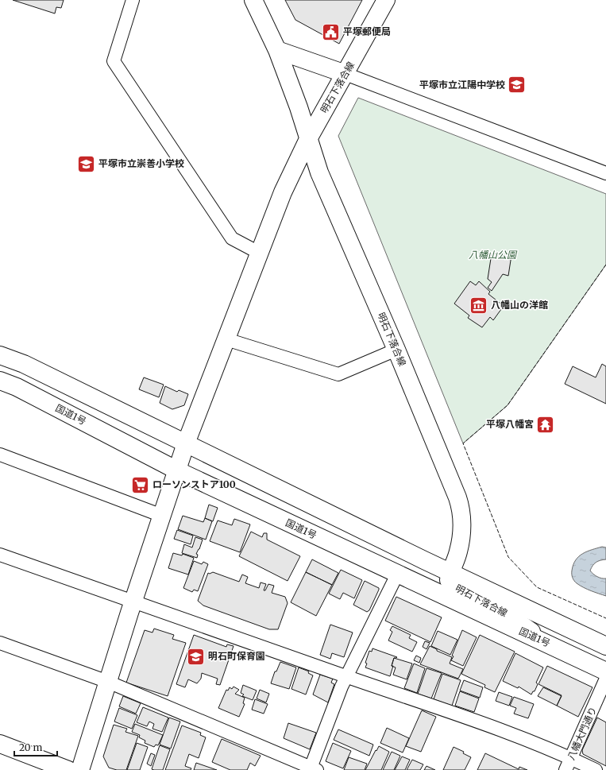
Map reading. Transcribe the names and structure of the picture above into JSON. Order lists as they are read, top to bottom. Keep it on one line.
{"streets":{"main road":["明石下落合線","国道1号"],"street":["八幡大門通り"]},"crossings":[["明石下落合線","国道1号"]],"parks":["八幡山公園"],"places":{"public building":["平塚郵便局"],"school or university":["平塚市立江陽中学校","平塚市立崇善小学校","明石町保育園"],"museum":["八幡山の洋館"],"temple":["平塚八幡宮"],"supermarket":["ローソンストア100"]},"scale_bar":"20 m"}
